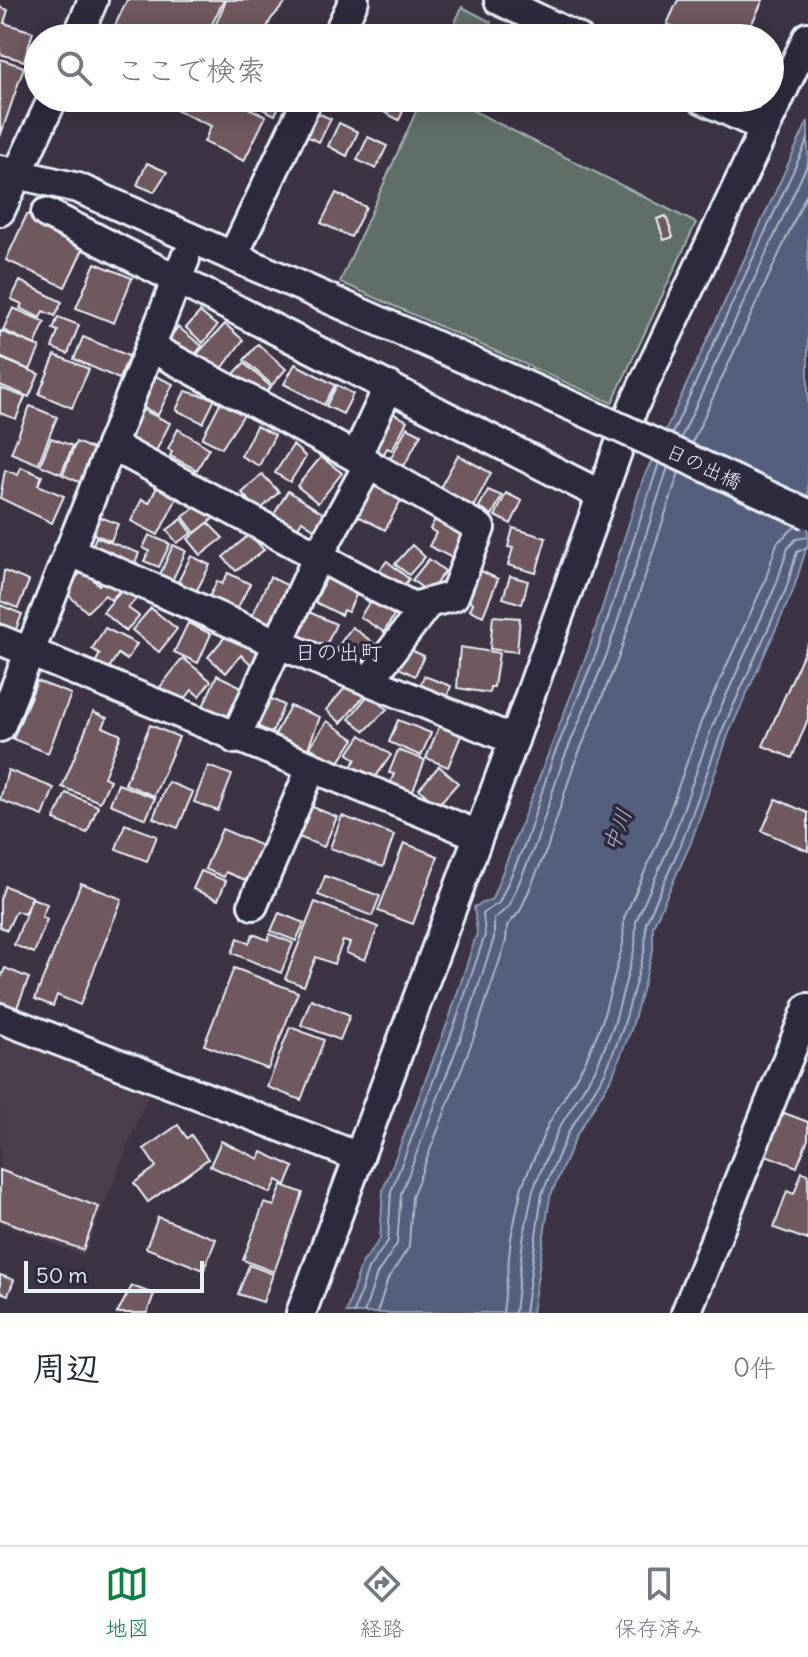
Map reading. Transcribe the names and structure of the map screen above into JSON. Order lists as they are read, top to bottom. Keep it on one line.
{"streets":{"street":["日の出橋"]},"districts":["日の出町"],"water":["中川"],"scale_bar":"50 m","page":{"search":"ここで検索","scale":"50 m","heading":["周辺","0件"],"nav":["地図","経路","保存済み"]}}
